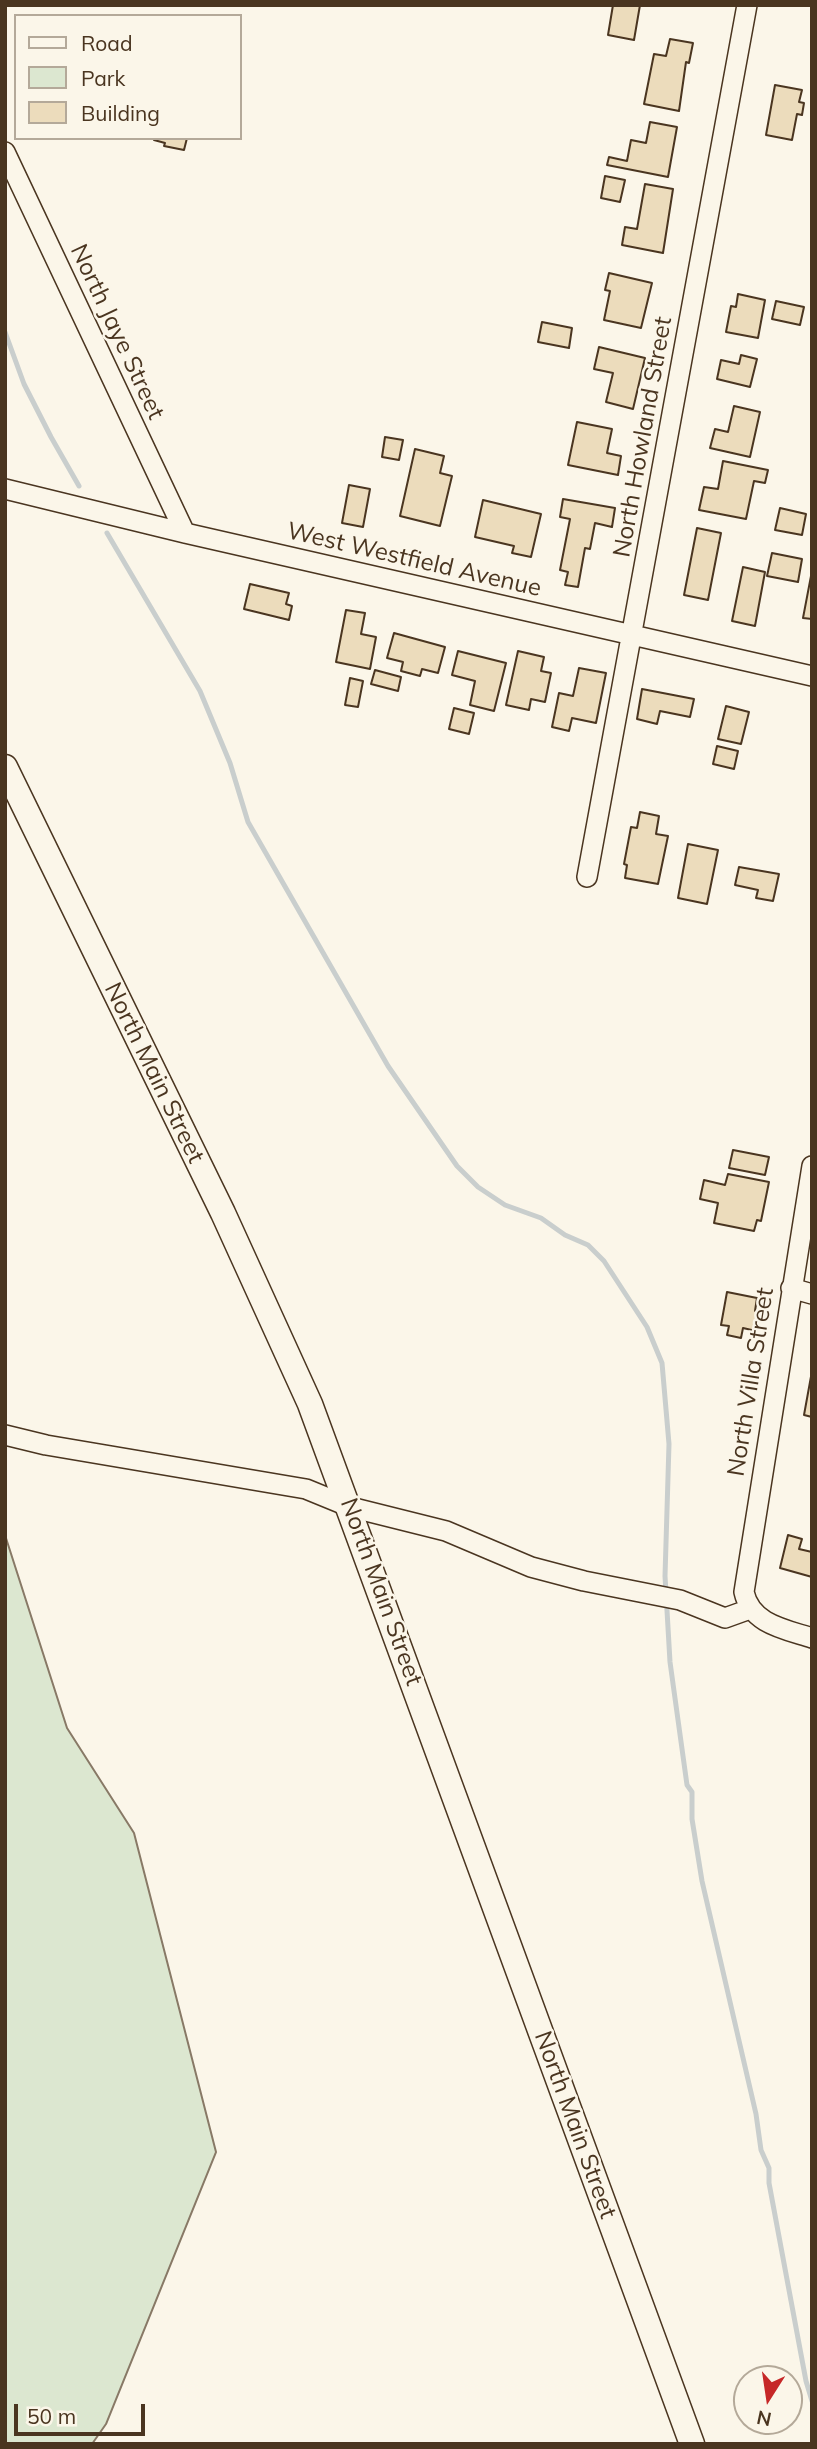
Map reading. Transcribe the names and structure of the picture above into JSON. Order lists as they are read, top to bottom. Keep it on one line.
{"streets":{"main road":["North Main Street"],"street":["North Jaye Street","North Howland Street","West Westfield Avenue","North Villa Street"]},"crossings":[["North Jaye Street","West Westfield Avenue"],["North Howland Street","West Westfield Avenue"]],"legend":["Road","Park","Building"],"scale_bar":"50 m","north":"bottom"}
